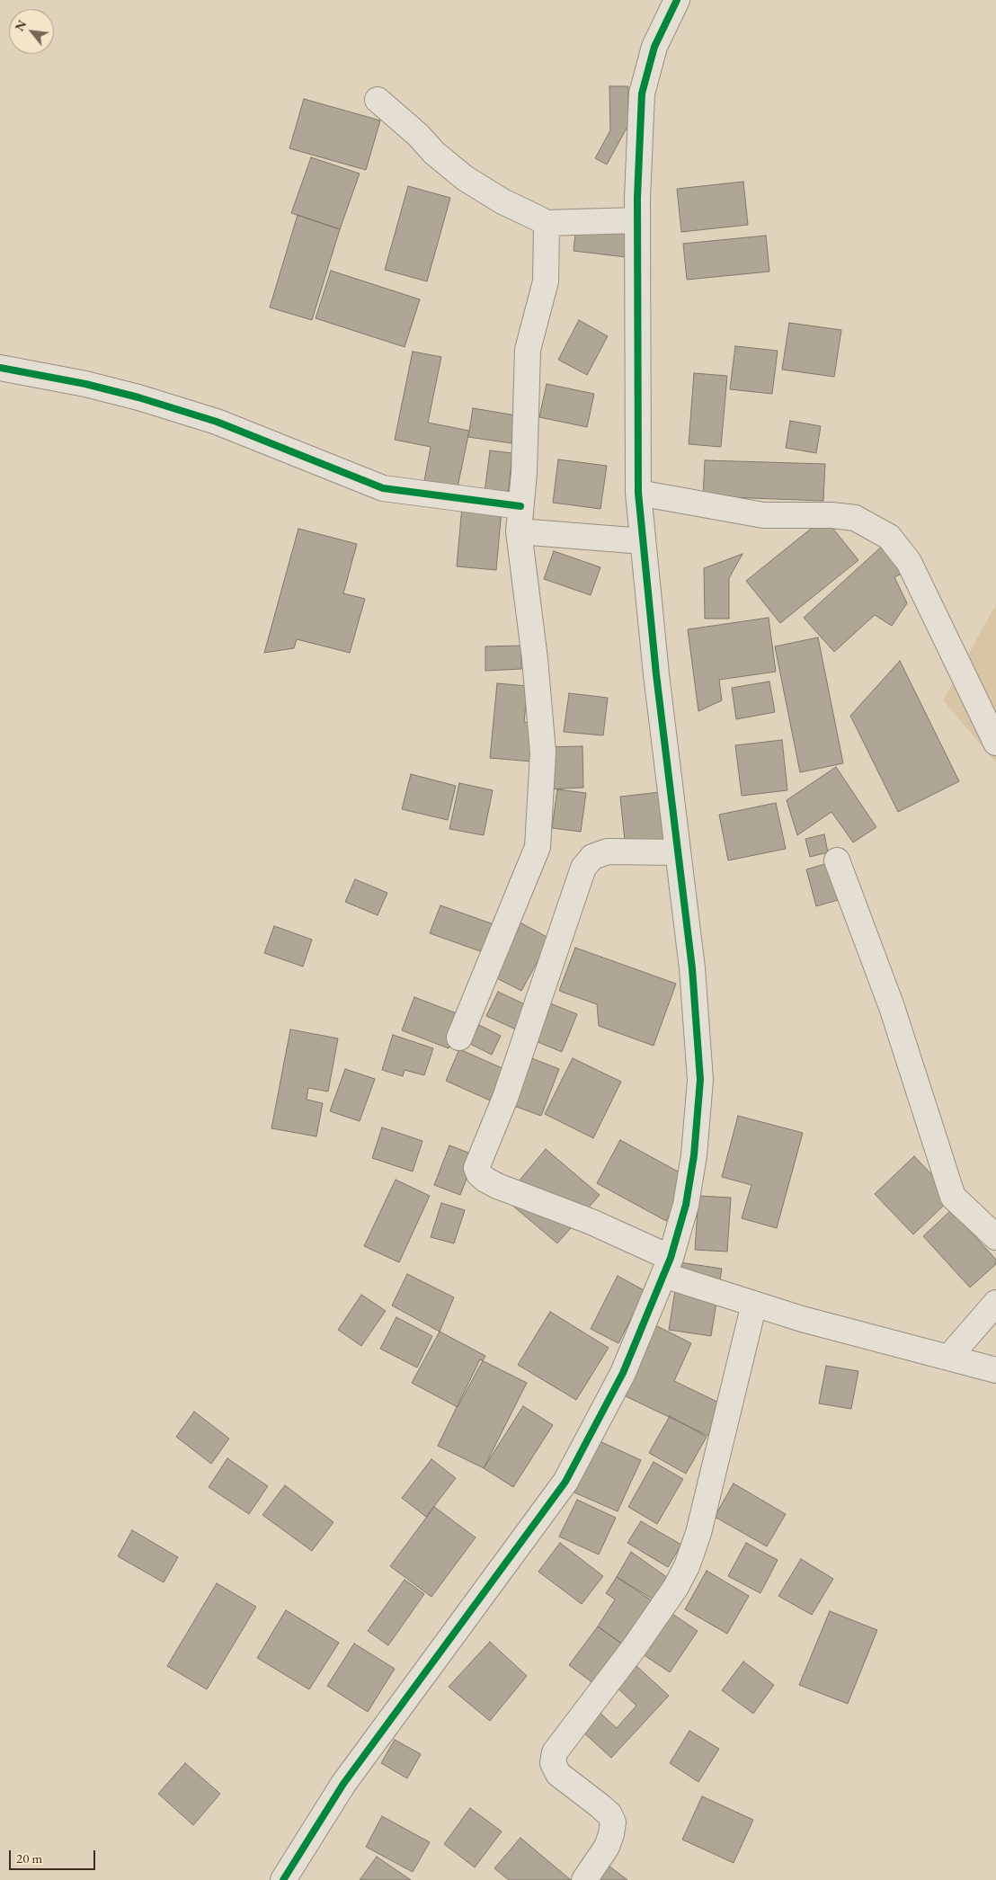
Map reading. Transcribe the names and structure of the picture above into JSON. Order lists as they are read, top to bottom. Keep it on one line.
{"scale_bar":"20 m","north":"top left"}
